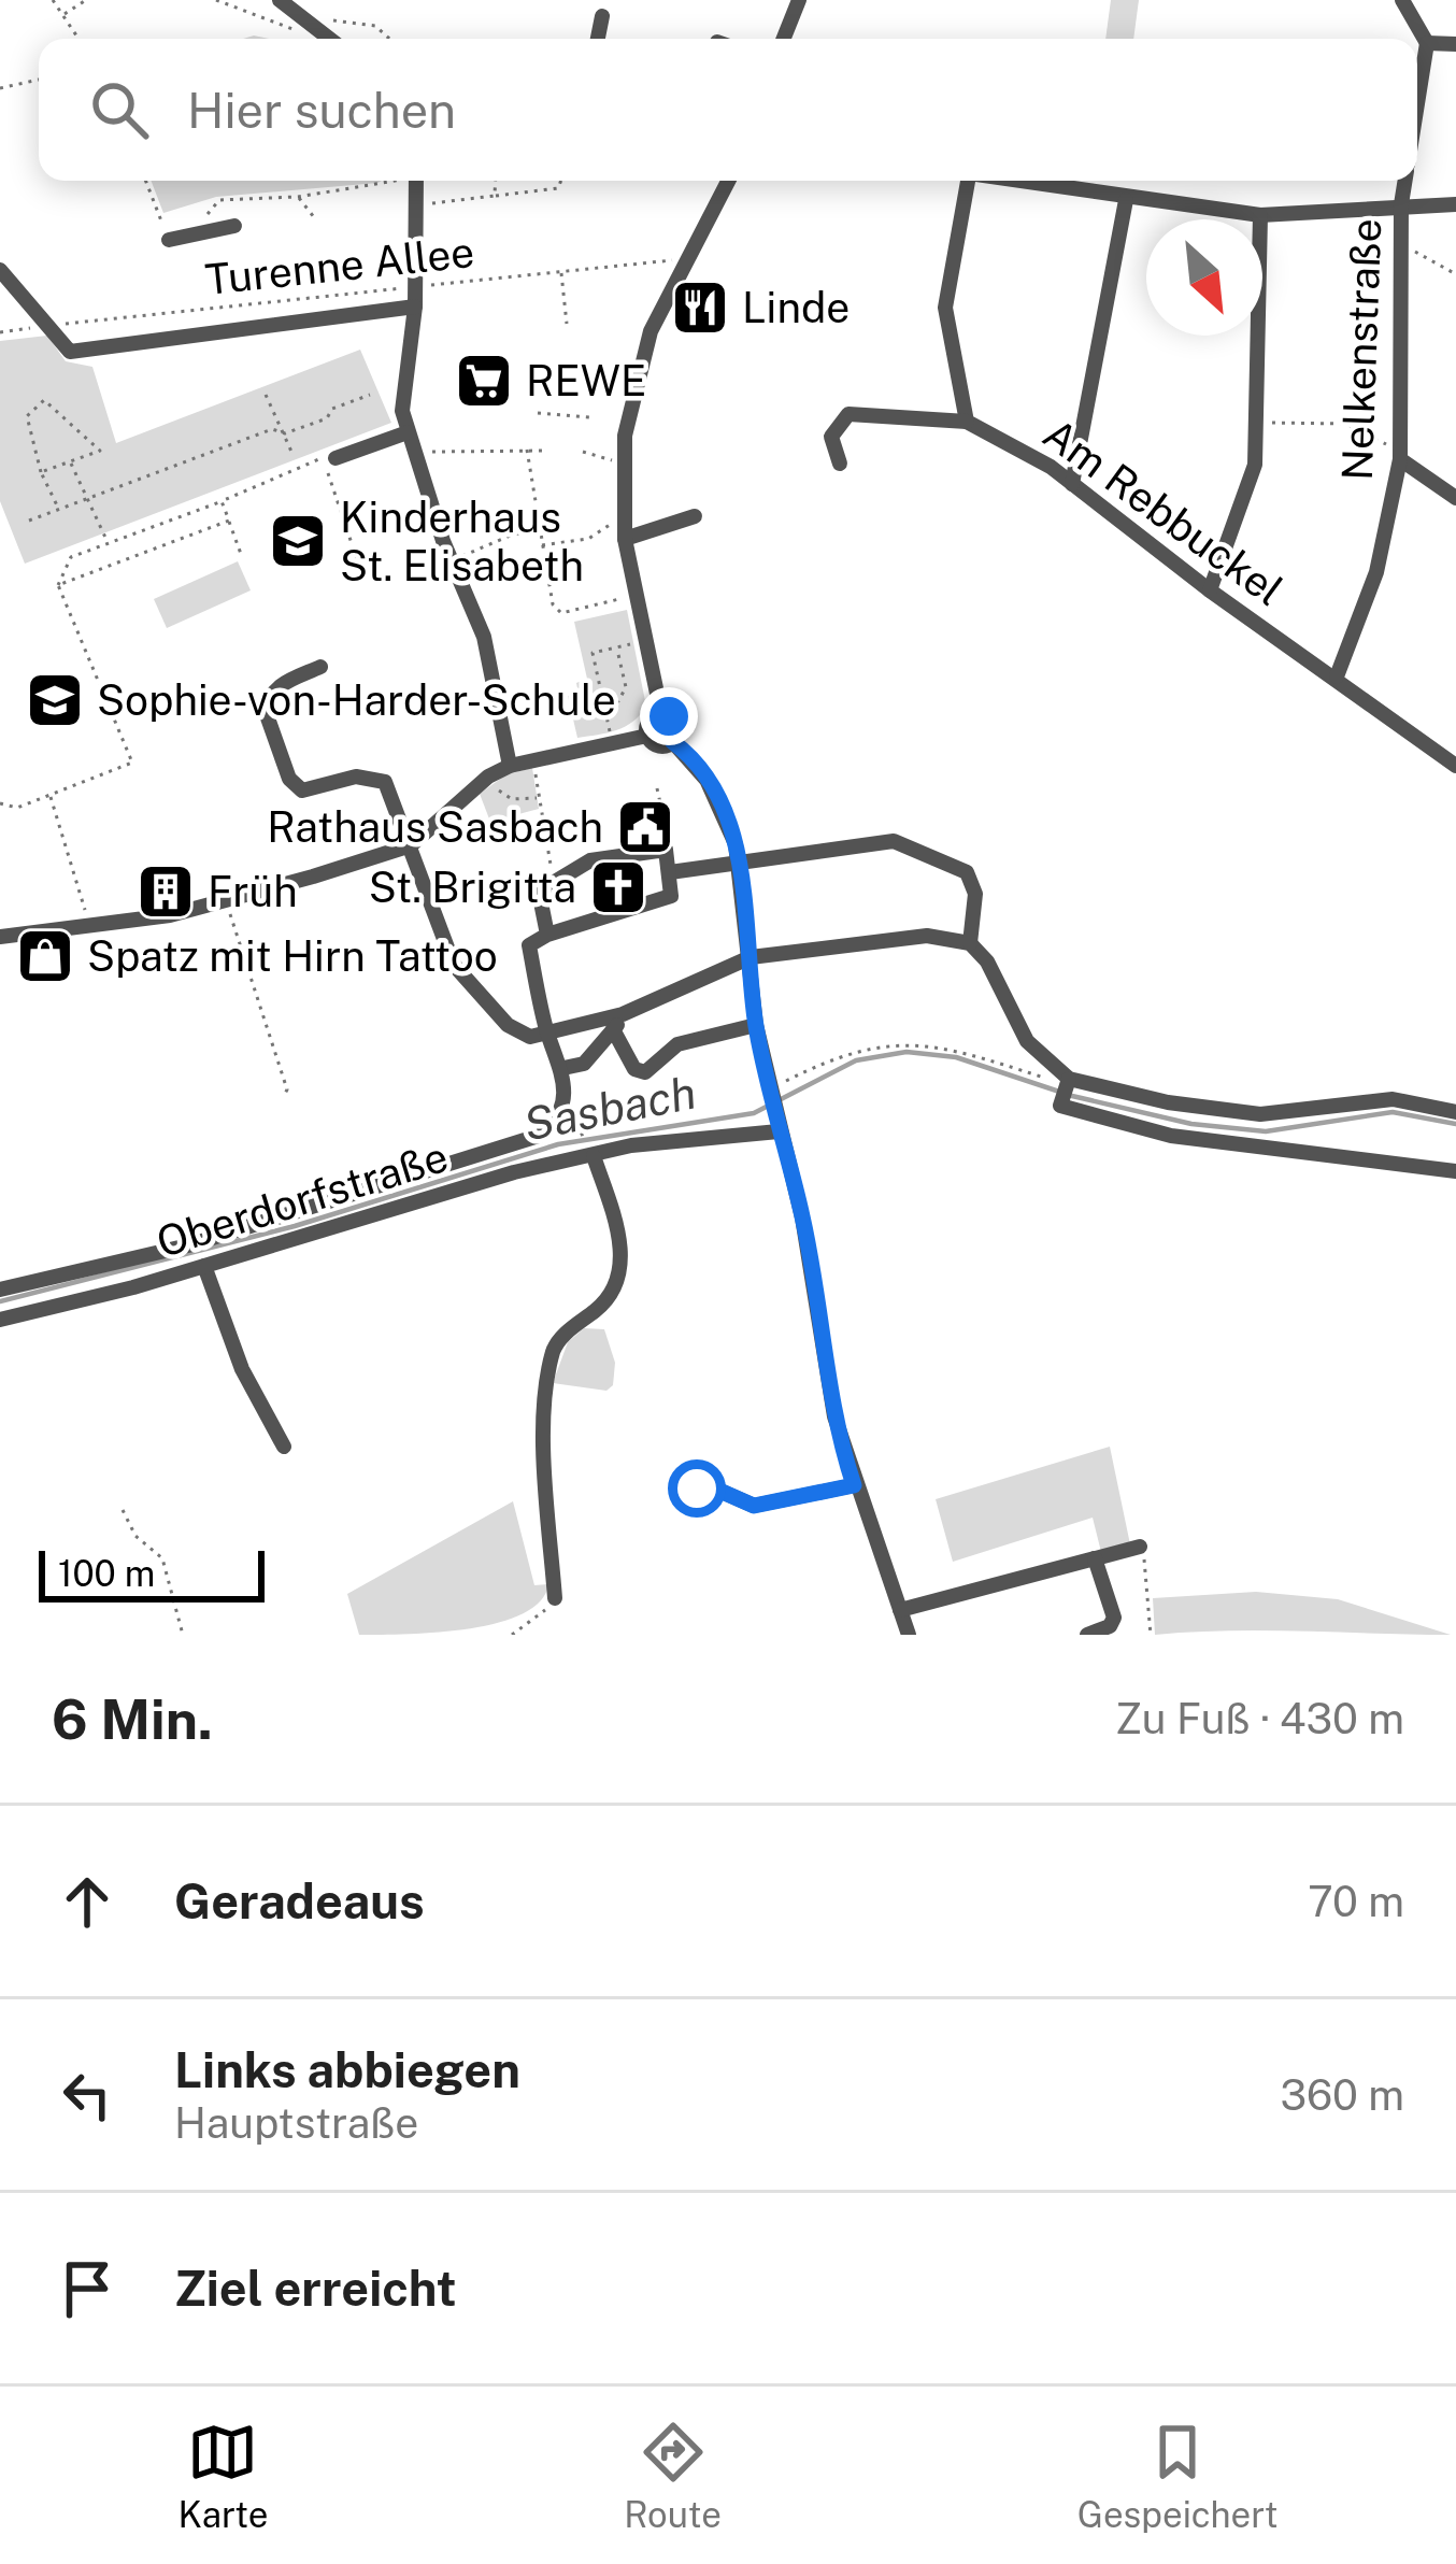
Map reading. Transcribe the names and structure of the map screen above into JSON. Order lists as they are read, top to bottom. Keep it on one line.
{"streets":{"street":["Nelkenstraße","Am Rebbuckel","Oberdorfstraße"],"path":["Turenne Allee"]},"crossings":[["Nelkenstraße","Am Rebbuckel"]],"water":["Sasbach"],"places":{"restaurant":["Linde"],"supermarket":["REWE"],"school or university":["Kinderhaus St. Elisabeth","Sophie-von-Harder-Schule"],"public building":["Rathaus Sasbach"],"church":["St. Brigitta"],"building":["Früh"],"shop":["Spatz mit Hirn Tattoo"]},"scale_bar":"100 m","north":"bottom right","page":{"search":"Hier suchen","scale":"100 m","heading":["6 Min.","Zu Fuß · 430 m"],"list":[["Geradeaus","70 m"],["Links abbiegen","Hauptstraße","360 m"],"Ziel erreicht"],"nav":["Karte","Route","Gespeichert"]}}
